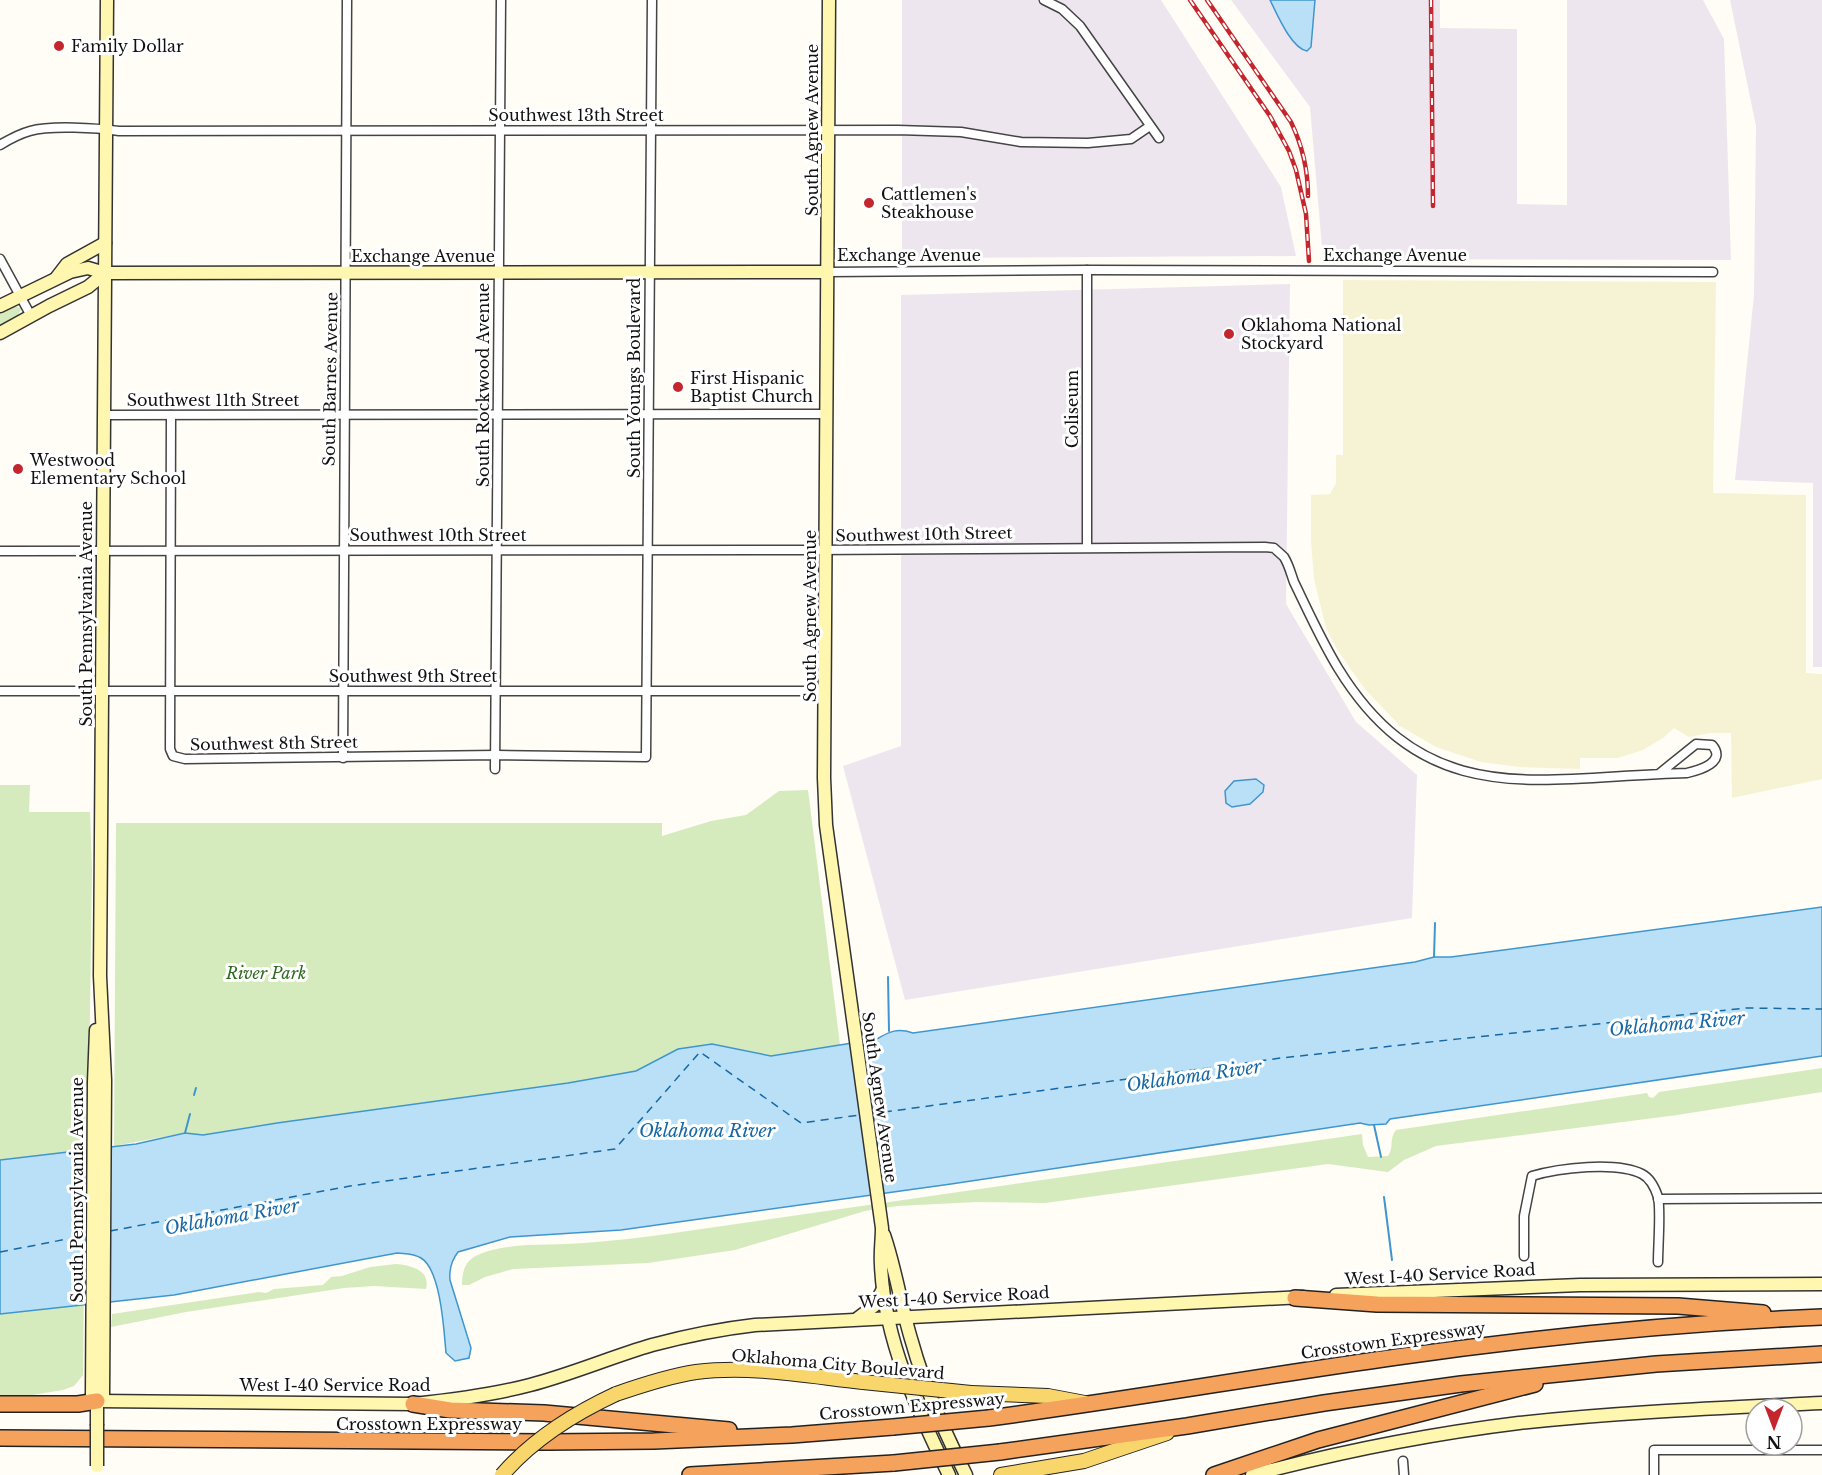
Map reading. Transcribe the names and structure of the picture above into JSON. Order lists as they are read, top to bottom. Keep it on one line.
{"streets":{"highway":["Crosstown Expressway"],"main road":["South Agnew Avenue","Exchange Avenue","South Pennsylvania Avenue","West I-40 Service Road","Oklahoma City Boulevard"],"street":["Southwest 13th Street","South Youngs Boulevard","South Barnes Avenue","South Rockwood Avenue","Southwest 11th Street","Coliseum","Southwest 10th Street","Southwest 9th Street","Southwest 8th Street"]},"crossings":[["Southwest 13th Street","South Agnew Avenue"],["Southwest 13th Street","South Youngs Boulevard"],["Southwest 13th Street","South Barnes Avenue"],["Southwest 13th Street","South Rockwood Avenue"],["Southwest 13th Street","South Pennsylvania Avenue"],["South Agnew Avenue","Exchange Avenue"],["South Agnew Avenue","Southwest 11th Street"],["South Agnew Avenue","Southwest 10th Street"],["South Agnew Avenue","Southwest 9th Street"],["South Agnew Avenue","West I-40 Service Road"],["Exchange Avenue","South Youngs Boulevard"],["Exchange Avenue","South Barnes Avenue"],["Exchange Avenue","South Rockwood Avenue"],["Exchange Avenue","Coliseum"],["Exchange Avenue","South Pennsylvania Avenue"],["South Youngs Boulevard","Southwest 11th Street"],["South Youngs Boulevard","Southwest 10th Street"],["South Youngs Boulevard","Southwest 9th Street"],["South Youngs Boulevard","Southwest 8th Street"],["South Barnes Avenue","Southwest 11th Street"],["South Barnes Avenue","Southwest 10th Street"],["South Barnes Avenue","Southwest 9th Street"],["South Barnes Avenue","Southwest 8th Street"],["South Rockwood Avenue","Southwest 11th Street"],["South Rockwood Avenue","Southwest 10th Street"],["South Rockwood Avenue","Southwest 9th Street"],["South Rockwood Avenue","Southwest 8th Street"],["Southwest 11th Street","South Pennsylvania Avenue"],["Southwest 11th Street","Southwest 8th Street"],["Coliseum","Southwest 10th Street"],["Southwest 10th Street","South Pennsylvania Avenue"],["Southwest 10th Street","Southwest 8th Street"],["South Pennsylvania Avenue","Southwest 9th Street"],["South Pennsylvania Avenue","West I-40 Service Road"],["Southwest 9th Street","Southwest 8th Street"],["Crosstown Expressway","Oklahoma City Boulevard"]],"water":["Oklahoma River"],"parks":["River Park"],"places":["Family Dollar","Cattlemen's Steakhouse","Oklahoma National Stockyard","First Hispanic Baptist Church","Westwood Elementary School"],"north":"bottom"}
